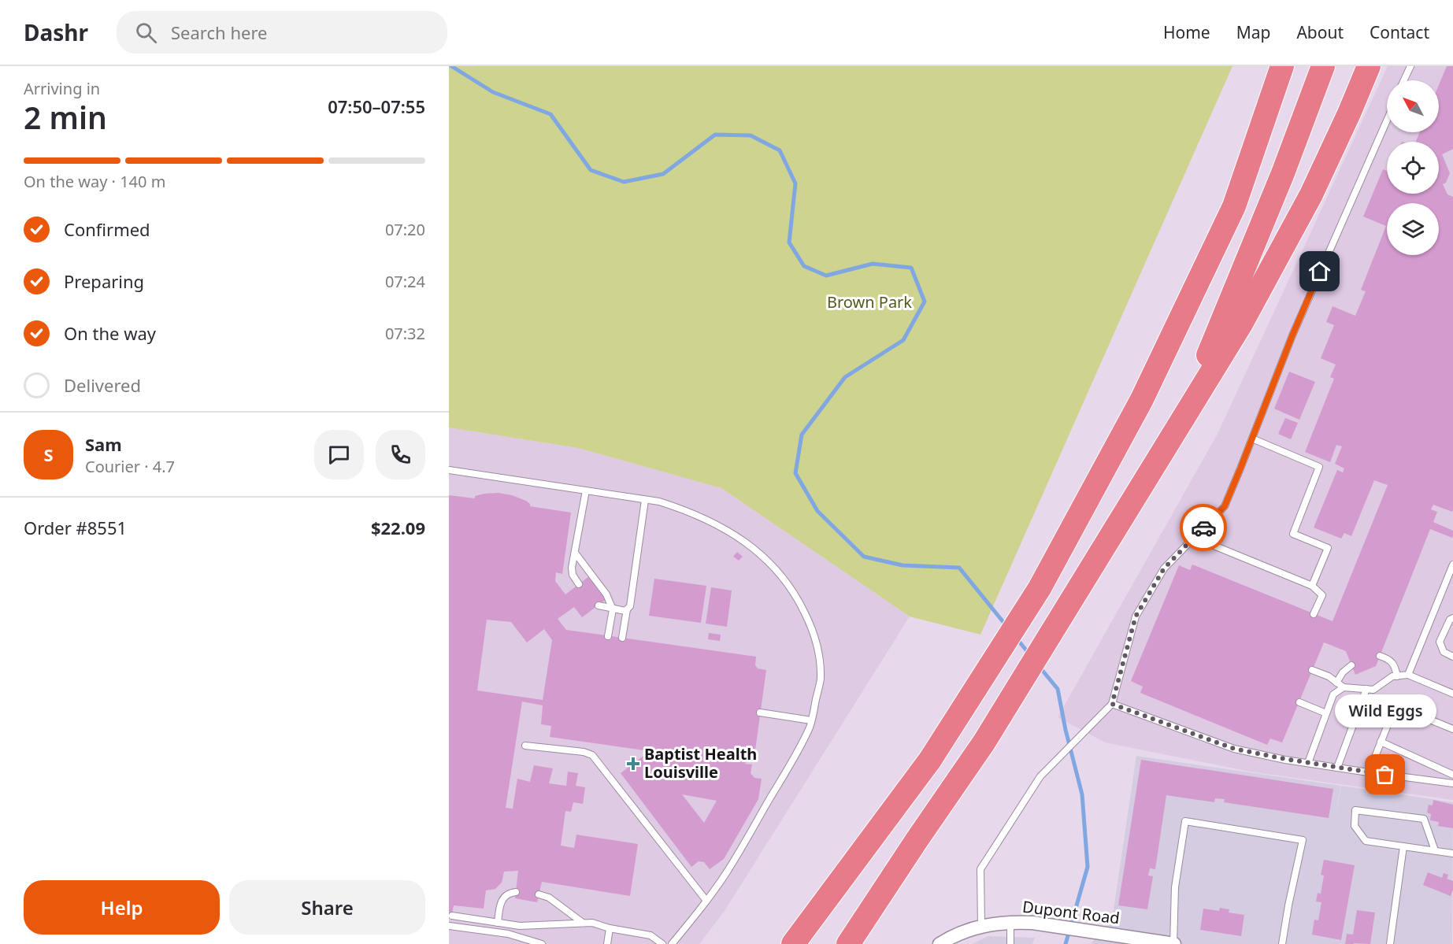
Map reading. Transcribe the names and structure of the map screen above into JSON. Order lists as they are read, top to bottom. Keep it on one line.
{"streets":{"street":["Dupont Road"]},"parks":["Brown Park"],"places":{"health":["Baptist Health Louisville"],"other":["Wild Eggs"]},"north":"top left","page":{"header":"Dashr","search":"Search here","nav":["Home","Map","About","Contact"],"heading":["2 min","Arriving in","07:50–07:55"],"panel":["Sam","Courier · 4.7","Order #8551","$22.09"],"bar":"On the way · 140 m","list":[["Confirmed","07:20"],["Preparing","07:24"],["On the way","07:32"],"Delivered"],"round":"S","bubble":"Wild Eggs","buttons":["Help","Share"]}}
